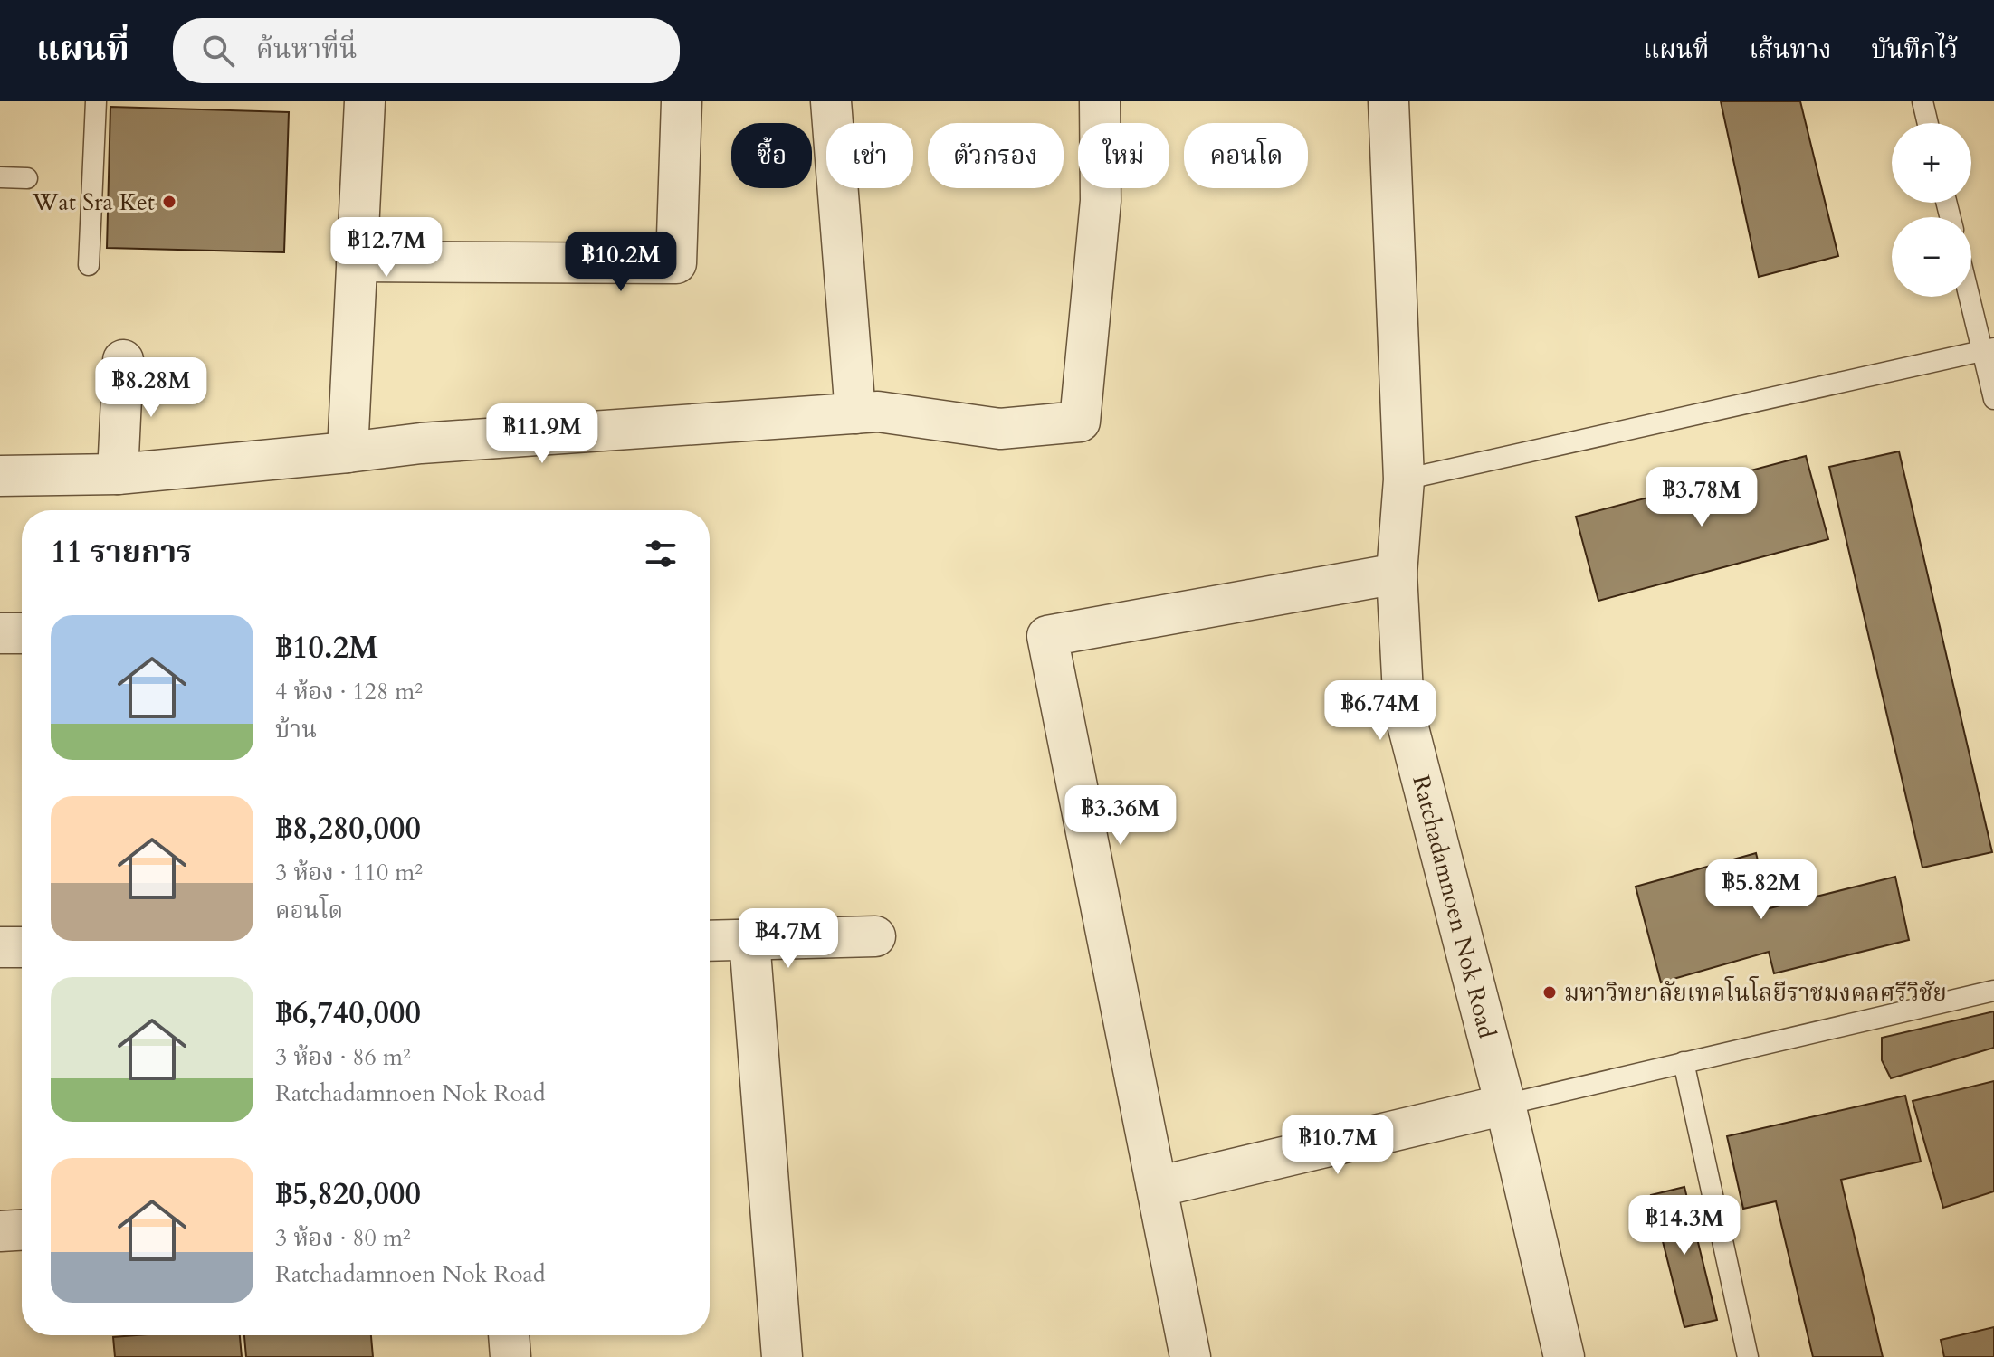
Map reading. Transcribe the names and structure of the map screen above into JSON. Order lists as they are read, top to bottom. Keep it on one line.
{"streets":{"street":["Ratchadamnoen Nok Road"]},"places":["Wat Sra Ket","มหาวิทยาลัยเทคโนโลยีราชมงคลศรีวิชัย"],"page":{"header":"แผนที่","search":"ค้นหาที่นี่","nav":["แผนที่","เส้นทาง","บันทึกไว้"],"map_buttons":["+","−"],"chip":["ซื้อ","เช่า","ตัวกรอง","ใหม่","คอนโด"],"price":["฿12.7M","฿10.2M","฿8.28M","฿11.9M","฿3.78M","฿6.74M","฿3.36M","฿5.82M","฿4.7M","฿10.7M","฿14.3M"],"heading":"11 รายการ","list":[{"name":"฿10.2M","note":"4 ห้อง · 128 m² · บ้าน"},{"name":"฿8,280,000","note":"3 ห้อง · 110 m² · คอนโด"},{"name":"฿6,740,000","note":"3 ห้อง · 86 m² · Ratchadamnoen Nok Road"},{"name":"฿5,820,000","note":"3 ห้อง · 80 m² · Ratchadamnoen Nok Road"}]}}
